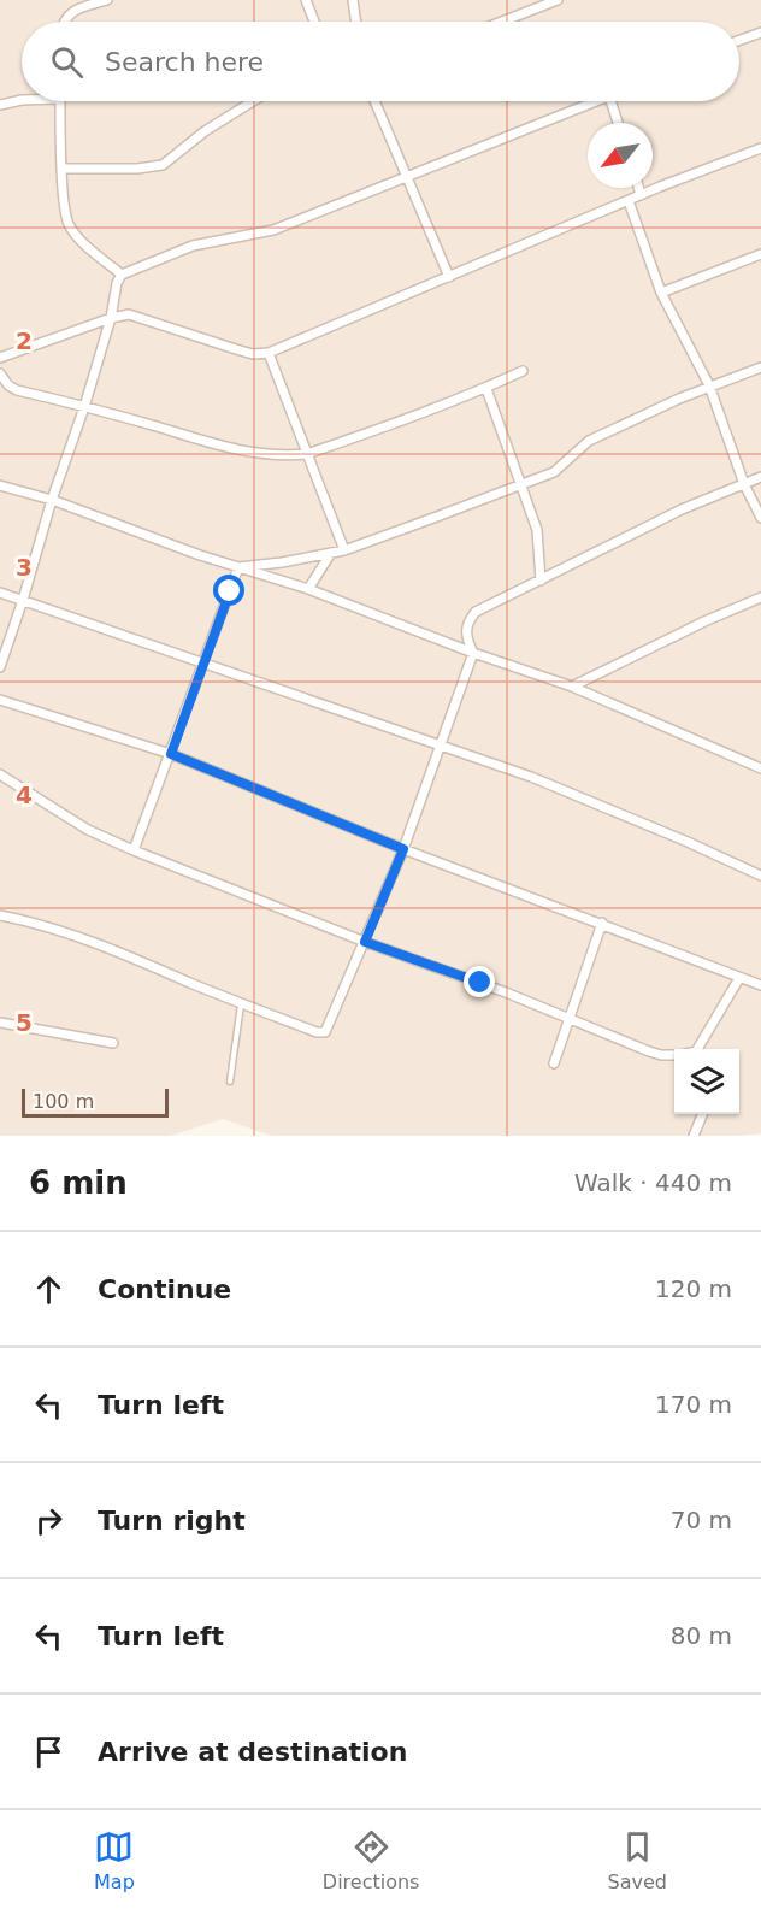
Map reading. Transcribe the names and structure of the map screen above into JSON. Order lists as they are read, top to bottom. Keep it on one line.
{"scale_bar":"100 m","north":"bottom left","page":{"search":"Search here","scale":"100 m","heading":["6 min","Walk · 440 m"],"list":[["Continue","120 m"],["Turn left","170 m"],["Turn right","70 m"],["Turn left","80 m"],"Arrive at destination"],"nav":["Map","Directions","Saved"]},"grid":{"rows":["2","3","4","5"]}}
